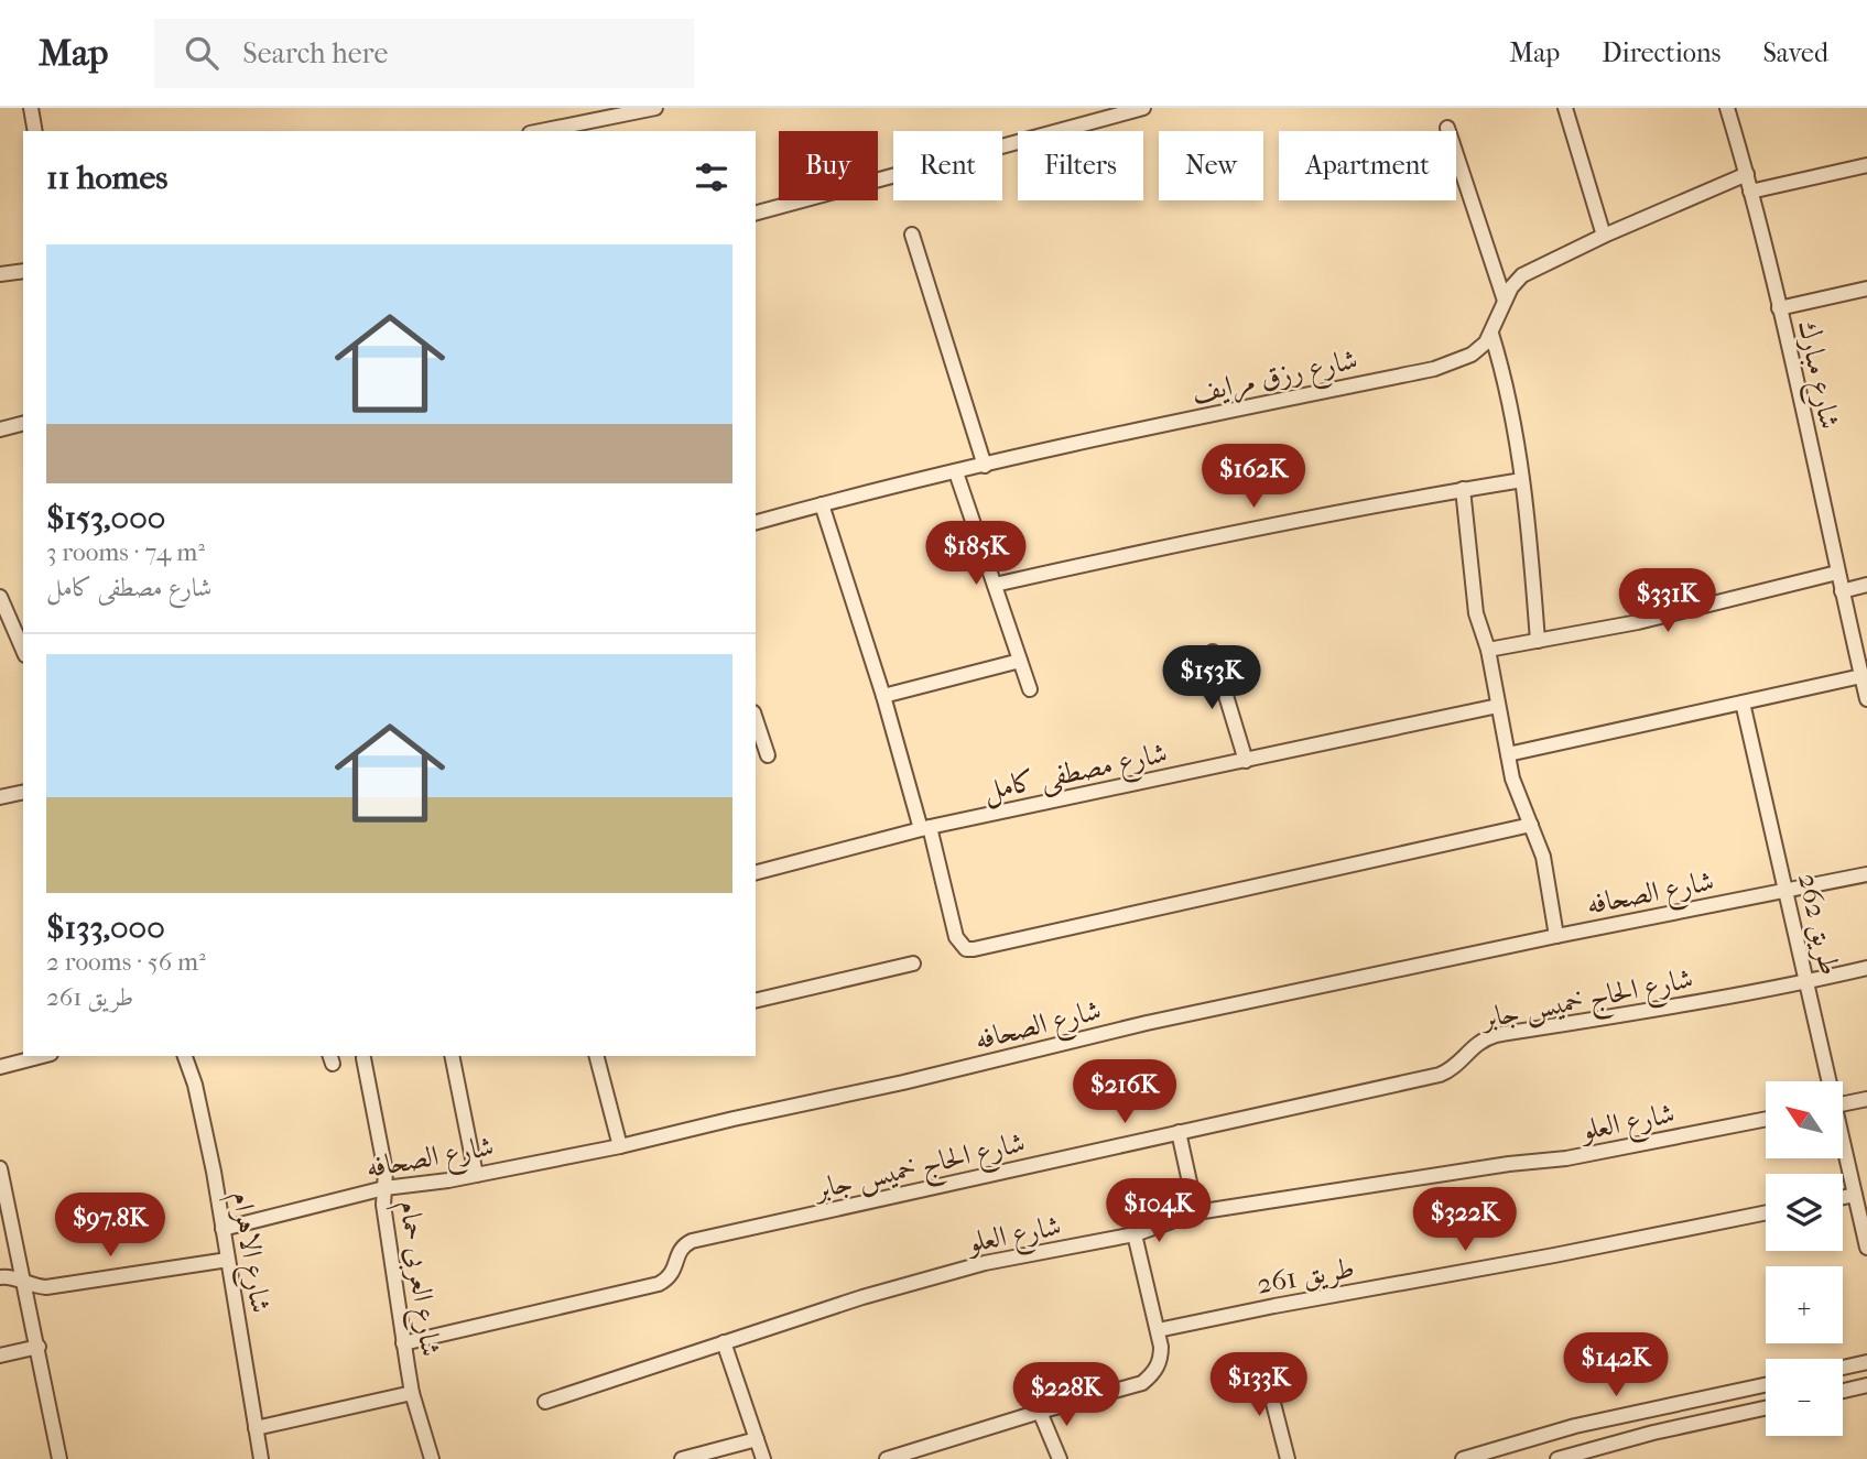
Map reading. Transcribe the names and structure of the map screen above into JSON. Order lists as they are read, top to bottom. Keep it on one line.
{"streets":{"street":["شارع مبارك","شارع رزق مرايف","شارع مصطفى كامل","شارع الصحافه","طريق 262","شارع الحاج خميس جابر","شارع العلو","شارع الاهرام","طريق 261","شارع العربى حمام"]},"crossings":[["شارع مبارك","شارع رزق مرايف"],["شارع الصحافه","طريق 262"],["شارع الصحافه","شارع الاهرام"],["شارع الصحافه","شارع العربى حمام"],["طريق 262","شارع الحاج خميس جابر"],["شارع الحاج خميس جابر","شارع العربى حمام"]],"north":"top left","page":{"header":"Map","search":"Search here","nav":["Map","Directions","Saved"],"chip":["Buy","Rent","Filters","New","Apartment"],"heading":"11 homes","list":[{"name":"$153,000","note":"3 rooms · 74 m² · شارع مصطفى كامل"},{"name":"$133,000","note":"2 rooms · 56 m² · طريق 261"}],"price":["$162K","$185K","$331K","$153K","$216K","$104K","$322K","$97.8K","$142K","$133K","$228K"],"map_buttons":["+","−"]}}
